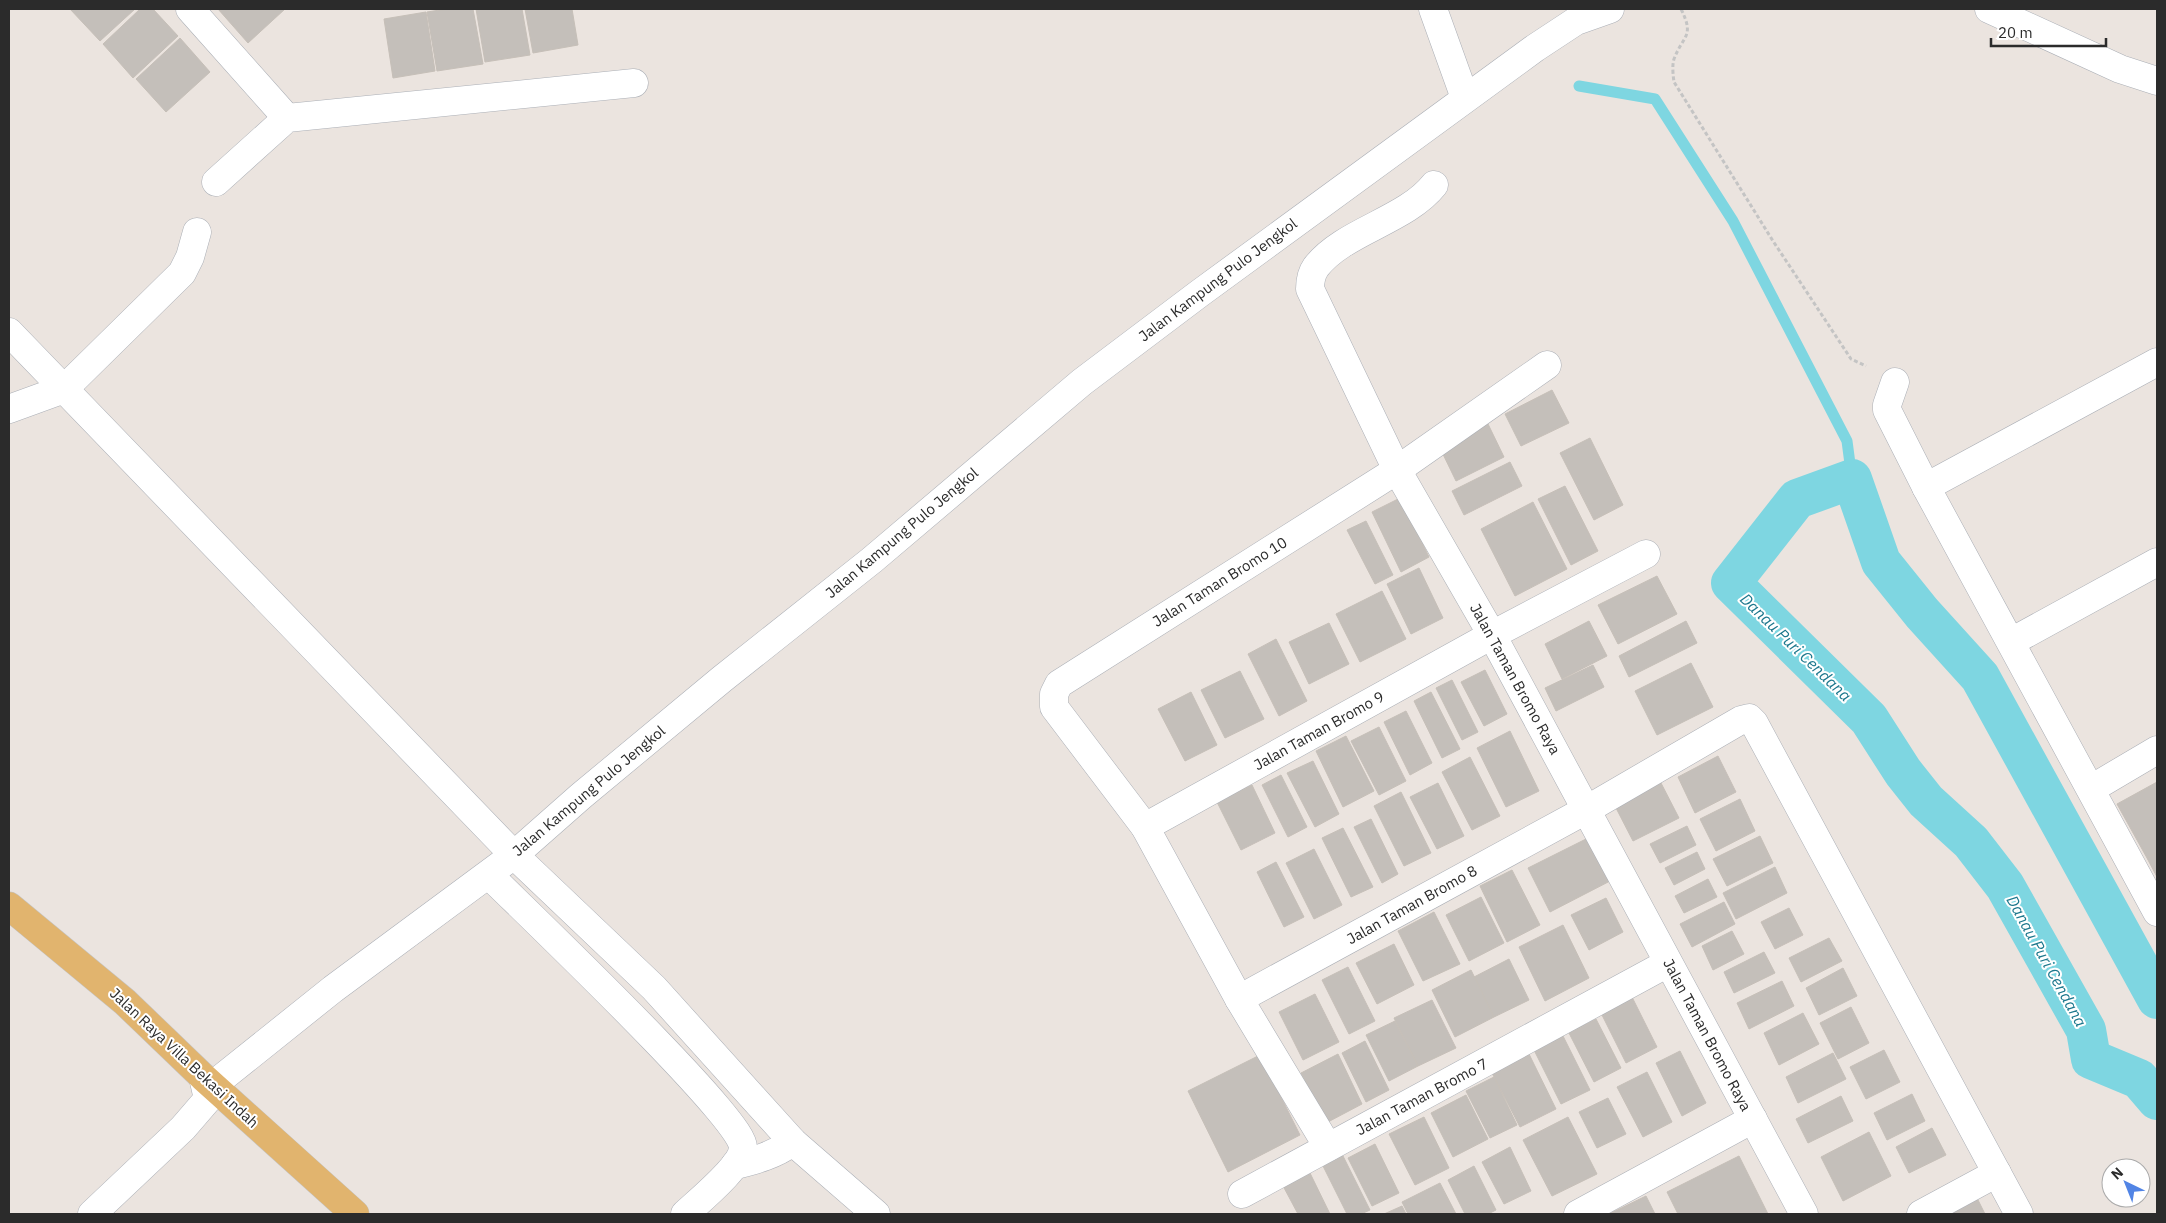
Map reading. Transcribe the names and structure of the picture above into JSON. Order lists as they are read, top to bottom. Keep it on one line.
{"streets":{"main road":["Jalan Raya Villa Bekasi Indah"],"street":["Jalan Kampung Pulo Jengkol","Jalan Taman Bromo 10","Jalan Taman Bromo Raya","Jalan Taman Bromo 9","Jalan Taman Bromo 8","Jalan Taman Bromo 7"]},"crossings":[["Jalan Kampung Pulo Jengkol","Jalan Raya Villa Bekasi Indah"],["Jalan Taman Bromo 10","Jalan Taman Bromo Raya"],["Jalan Taman Bromo 10","Jalan Taman Bromo 9"],["Jalan Taman Bromo Raya","Jalan Taman Bromo 9"],["Jalan Taman Bromo Raya","Jalan Taman Bromo 8"],["Jalan Taman Bromo Raya","Jalan Taman Bromo 7"]],"water":["Danau Puri Cendana"],"scale_bar":"20 m","north":"top left"}
